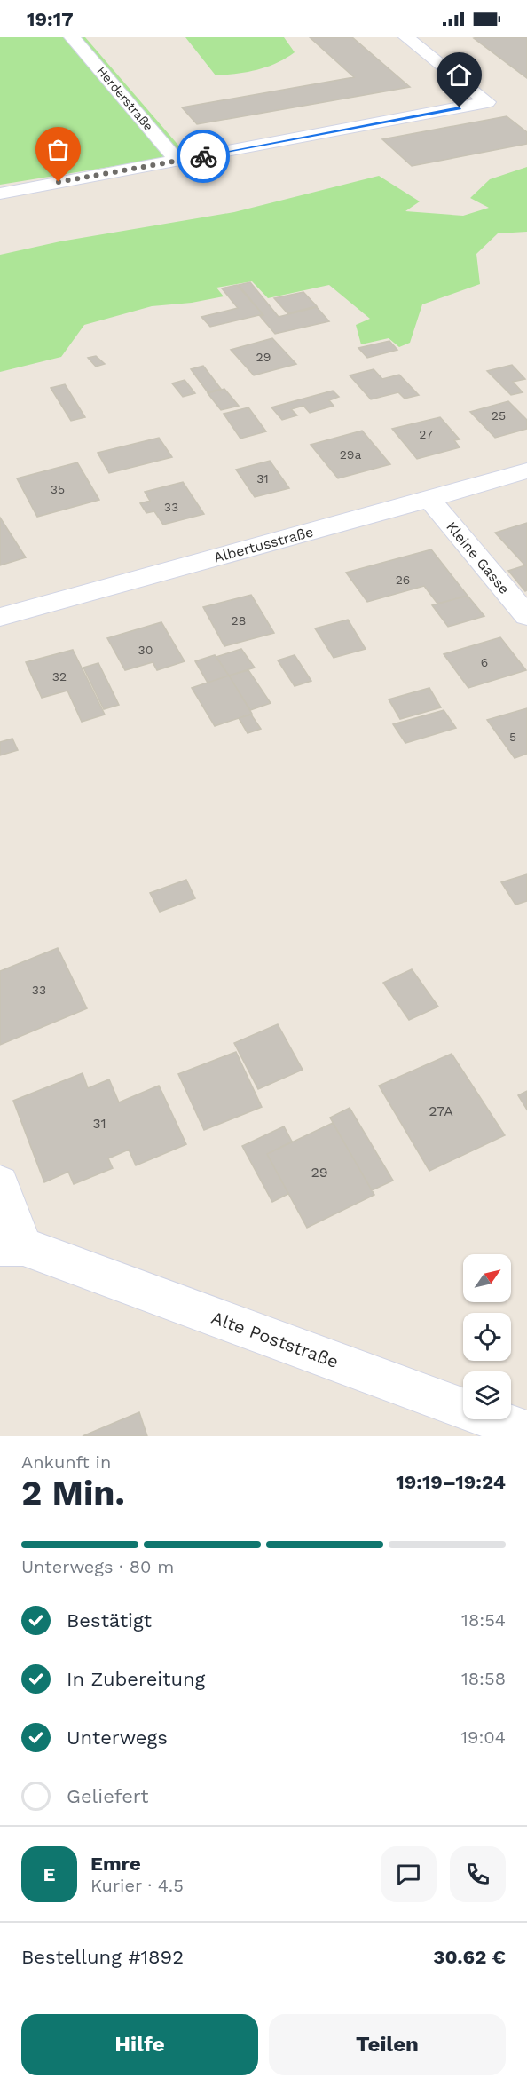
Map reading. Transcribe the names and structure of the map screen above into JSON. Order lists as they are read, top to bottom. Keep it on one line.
{"streets":{"street":["Herderstraße","Albertusstraße","Kleine Gasse","Alte Poststraße"]},"crossings":[["Albertusstraße","Kleine Gasse"]],"house_numbers":["29","25","27","29a","31","35","33","26","28","30","6","32","5","33","27A","31","29"],"north":"top right","page":{"status":"19:17","heading":["2 Min.","Ankunft in","19:19–19:24"],"panel":["Emre","Kurier · 4.5","Bestellung #1892","30.62 €"],"bar":"Unterwegs · 80 m","list":[["Bestätigt","18:54"],["In Zubereitung","18:58"],["Unterwegs","19:04"],"Geliefert"],"round":"E","buttons":["Hilfe","Teilen"]}}
